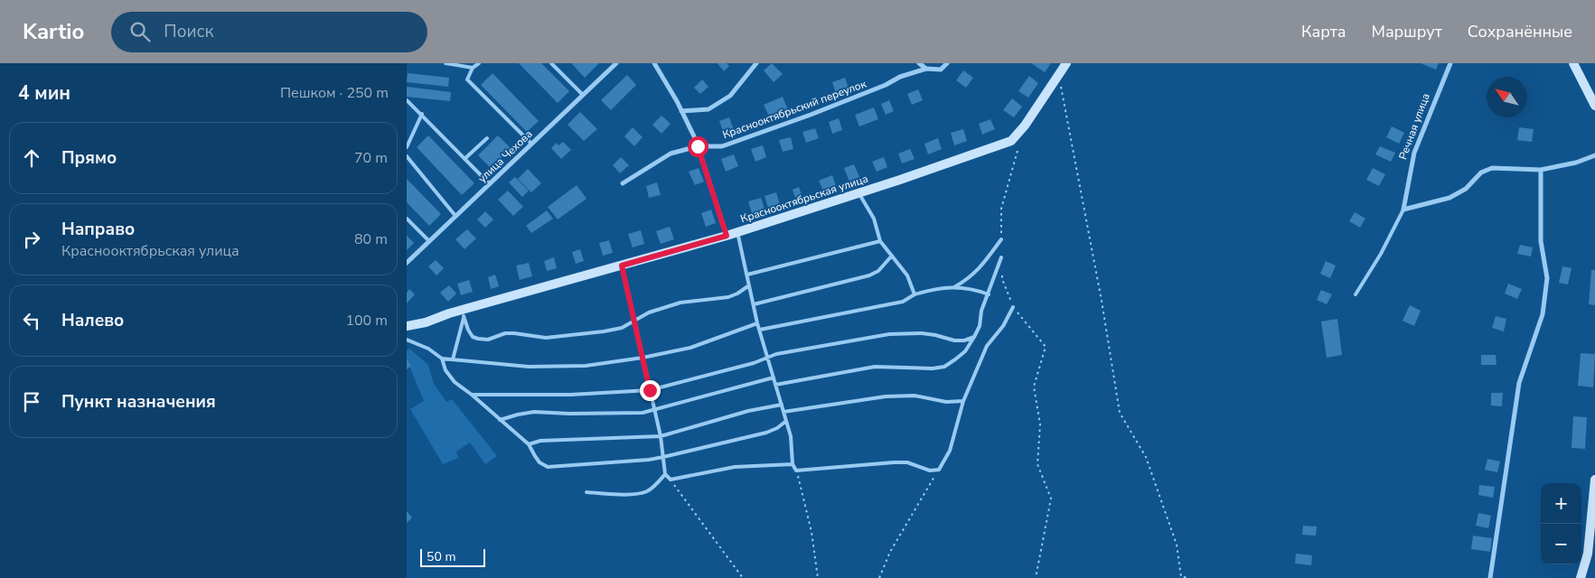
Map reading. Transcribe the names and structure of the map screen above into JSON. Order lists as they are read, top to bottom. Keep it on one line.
{"streets":{"street":["Краснооктябрьский переулок","Речная улица","улица Чехова","Краснооктябрьская улица"]},"scale_bar":"50 m","north":"top left","page":{"header":"Kartio","search":"Поиск","nav":["Карта","Маршрут","Сохранённые"],"heading":["4 мин","Пешком · 250 m"],"list":[["Прямо","70 m"],["Направо","Краснооктябрьская улица","80 m"],["Налево","100 m"],"Пункт назначения"],"map_buttons":["+","−"],"scale":"50 m"}}
